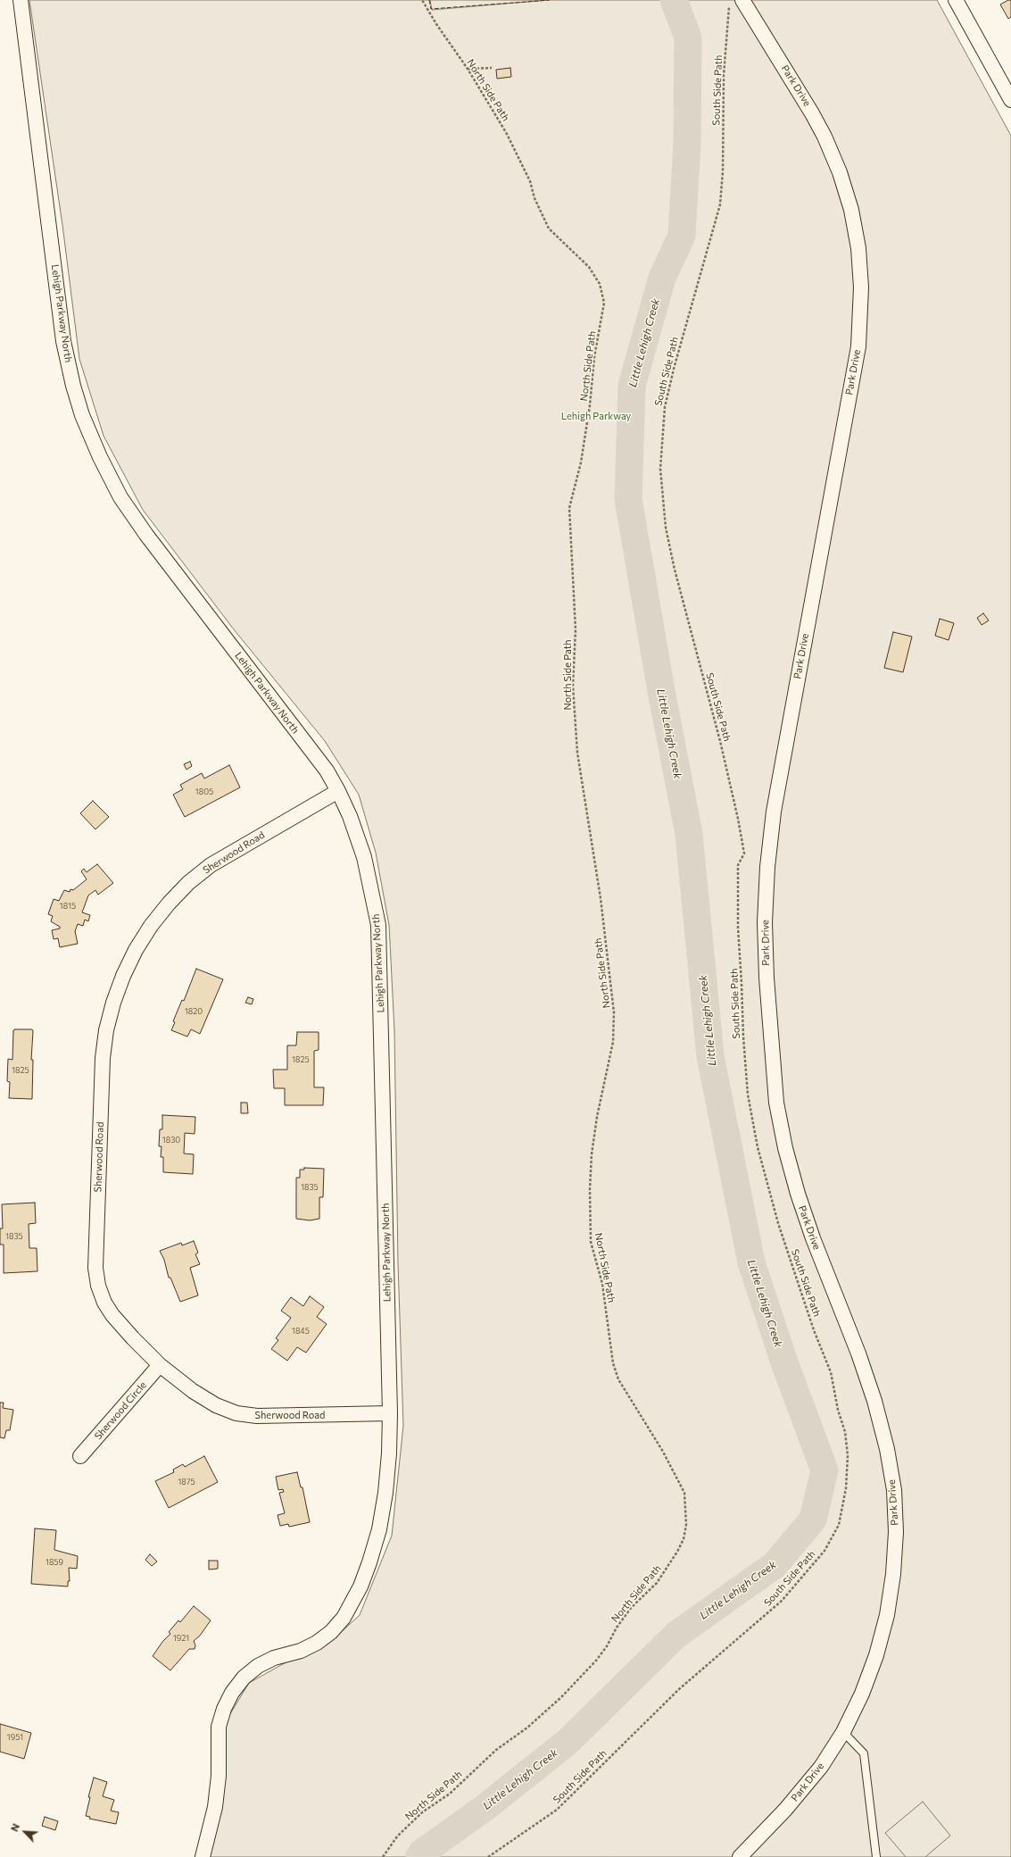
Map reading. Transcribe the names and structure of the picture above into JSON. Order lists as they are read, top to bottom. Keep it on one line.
{"streets":{"street":["Park Drive","Lehigh Parkway North","Sherwood Road","Sherwood Circle"],"path":["North Side Path","South Side Path"]},"crossings":[["Lehigh Parkway North","Sherwood Road"],["Sherwood Road","Sherwood Circle"]],"water":["Little Lehigh Creek"],"parks":["Lehigh Parkway"],"house_numbers":["1805","1815","1820","1825","1825","1830","1835","1835","1845","1875","1859","1921","1951"],"north":"top left"}
